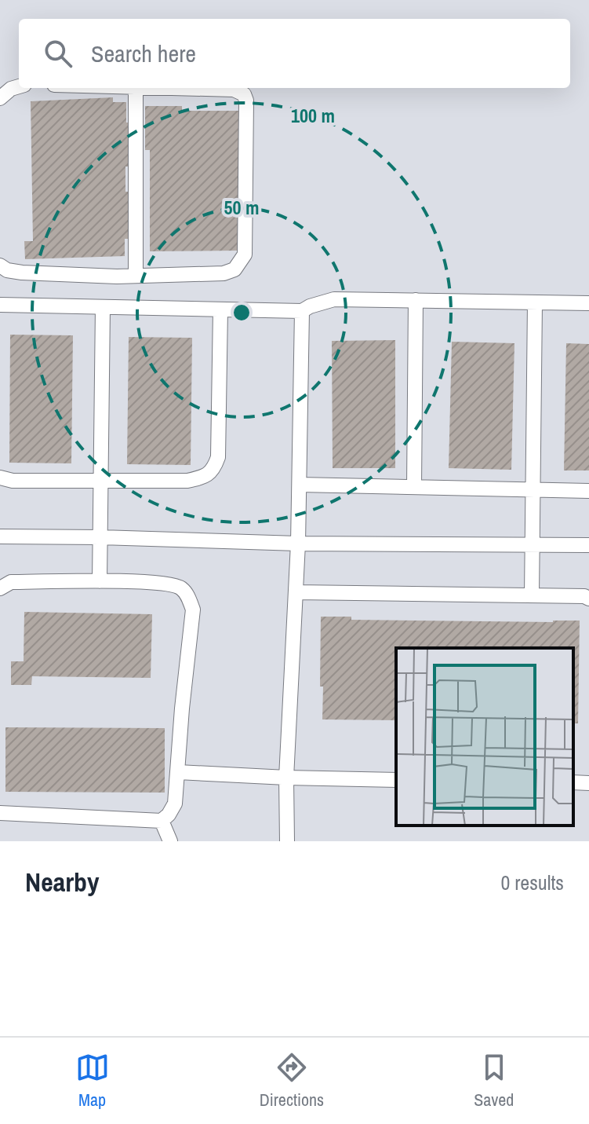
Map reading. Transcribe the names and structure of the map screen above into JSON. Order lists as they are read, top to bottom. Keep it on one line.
{"page":{"search":"Search here","heading":["Nearby","0 results"],"nav":["Map","Directions","Saved"]},"rings":["100 m","50 m"]}
